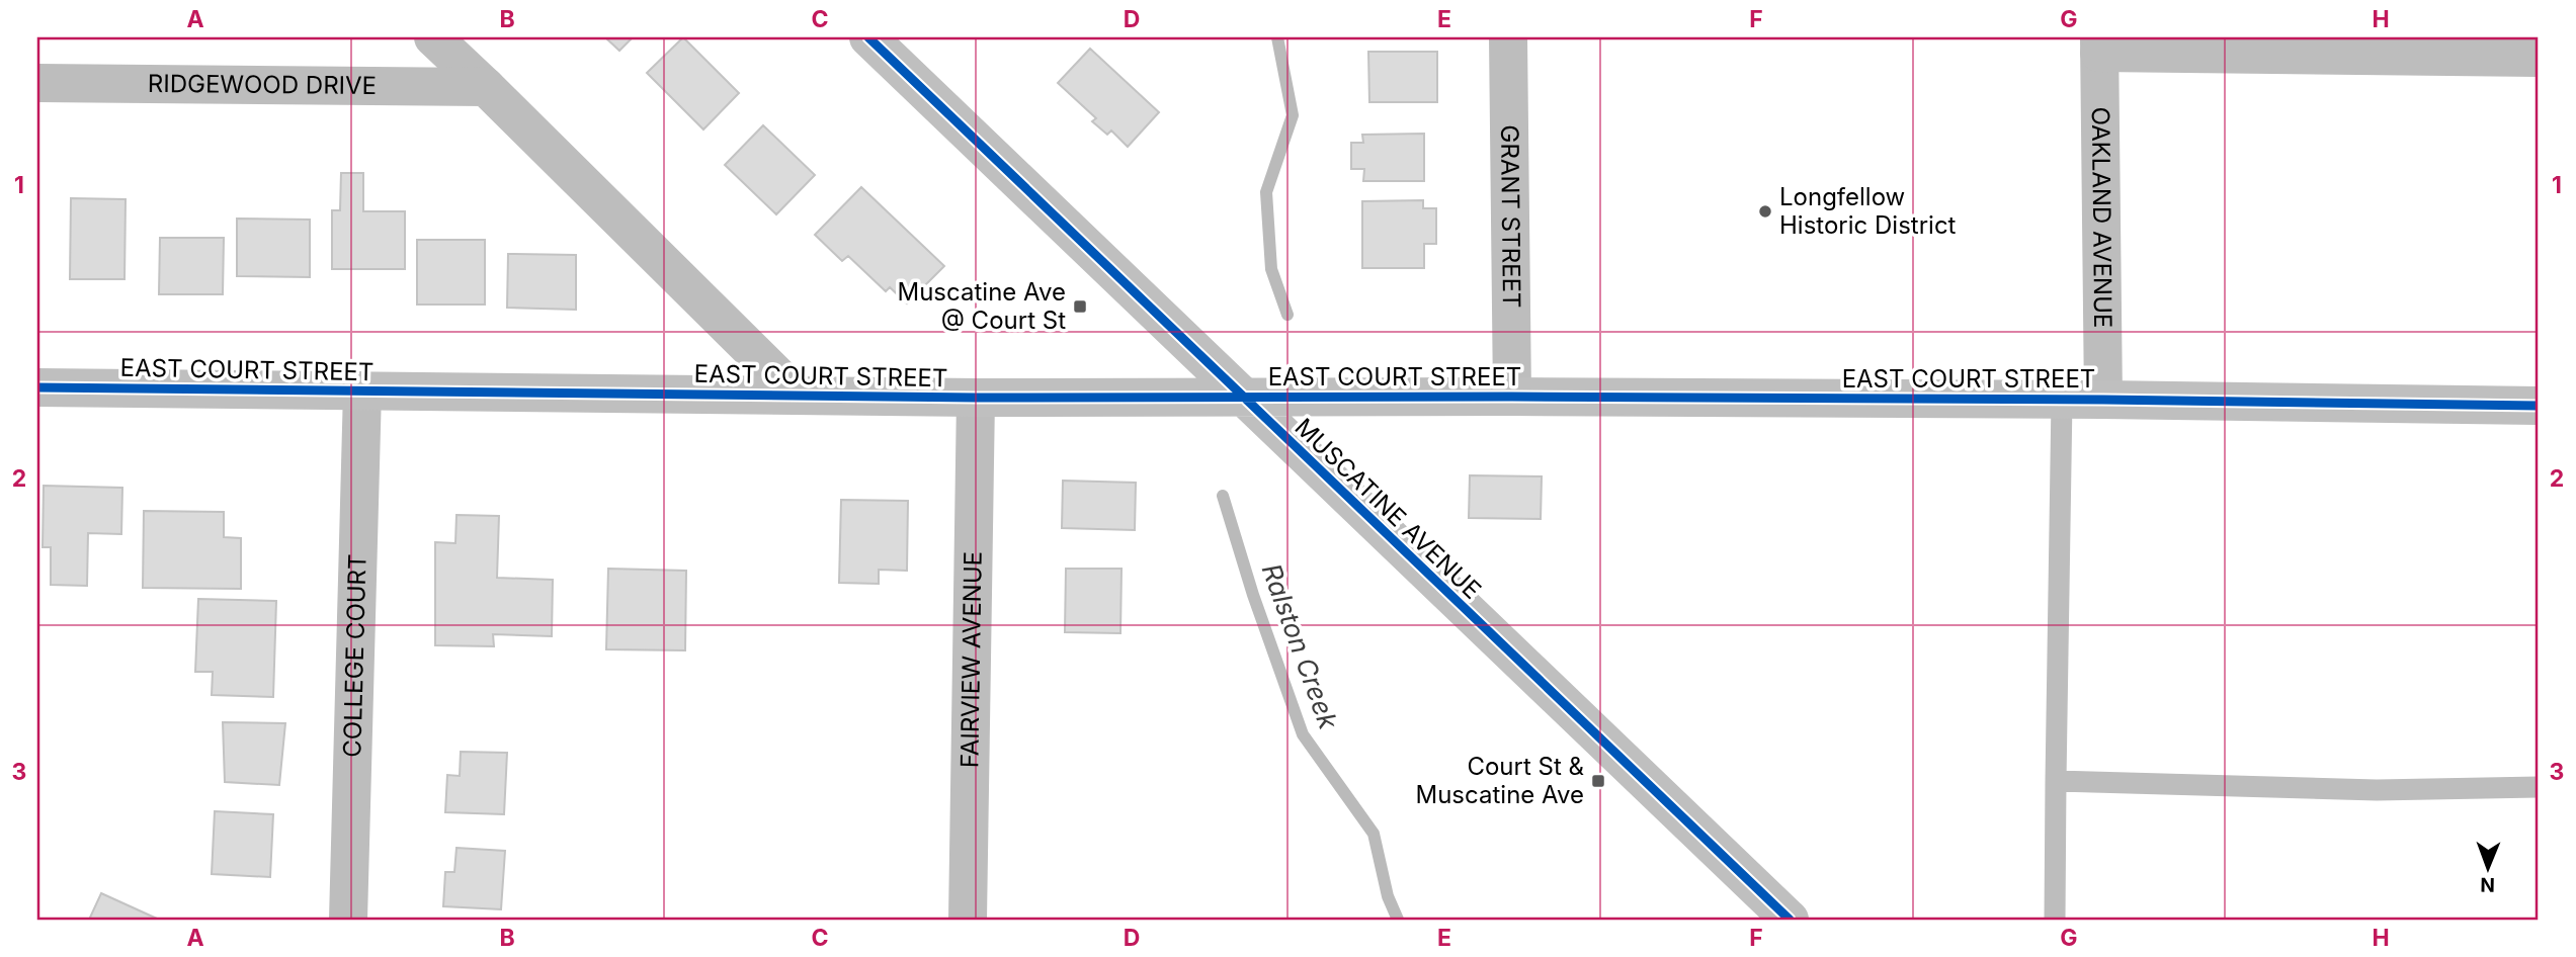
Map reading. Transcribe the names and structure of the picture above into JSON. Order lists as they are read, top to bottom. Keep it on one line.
{"streets":{"street":["RIDGEWOOD DRIVE","GRANT STREET","OAKLAND AVENUE","EAST COURT STREET","MUSCATINE AVENUE","COLLEGE COURT","FAIRVIEW AVENUE"]},"crossings":[["GRANT STREET","EAST COURT STREET"],["OAKLAND AVENUE","EAST COURT STREET"],["EAST COURT STREET","MUSCATINE AVENUE"],["EAST COURT STREET","COLLEGE COURT"],["EAST COURT STREET","FAIRVIEW AVENUE"]],"water":["Ralston Creek"],"places":{"other":["Longfellow Historic District"],"transit":["Muscatine Ave @ Court St","Court St & Muscatine Ave"]},"north":"bottom","grid":{"columns":["A","B","C","D","E","F","G","H"],"rows":["1","2","3"]}}
